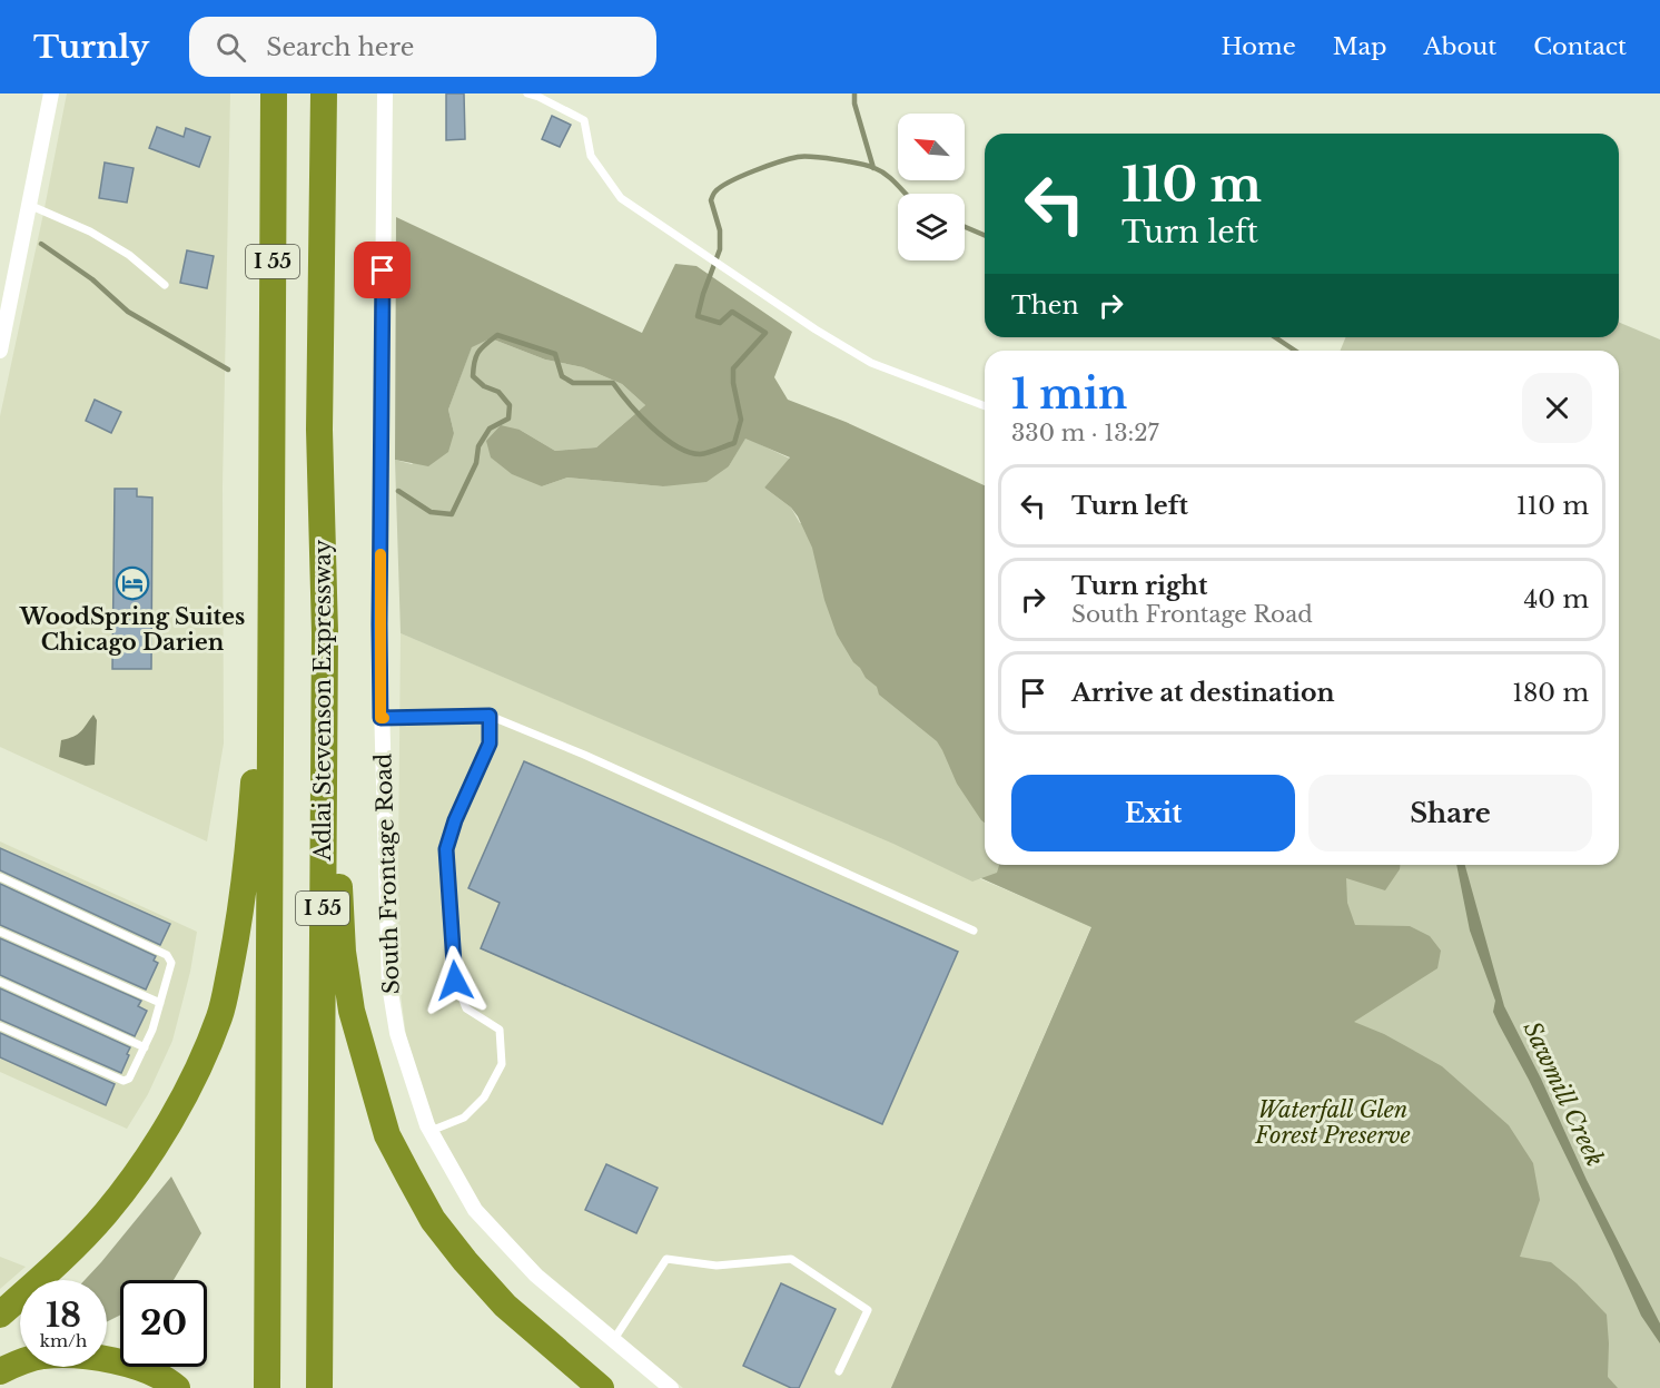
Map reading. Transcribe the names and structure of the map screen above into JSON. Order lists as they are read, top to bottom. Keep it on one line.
{"streets":{"highway":["I 55","Adlai Stevenson Expressway"],"street":["South Frontage Road"]},"water":["Sawmill Creek"],"parks":["Waterfall Glen Forest Preserve"],"places":{"hotel":["WoodSpring Suites Chicago Darien"]},"north":"top left","page":{"header":"Turnly","search":"Search here","nav":["Home","Map","About","Contact"],"turn":["110 m","Turn left"],"then":"Then","heading":["1 min","330 m · 13:27"],"list":[{"name":"Turn left","value":"110 m"},{"name":"Turn right","note":"South Frontage Road","value":"40 m"},{"name":"Arrive at destination","value":"180 m"}],"buttons":["Exit","Share"],"speed":"18 km/h","limit":"20"}}
